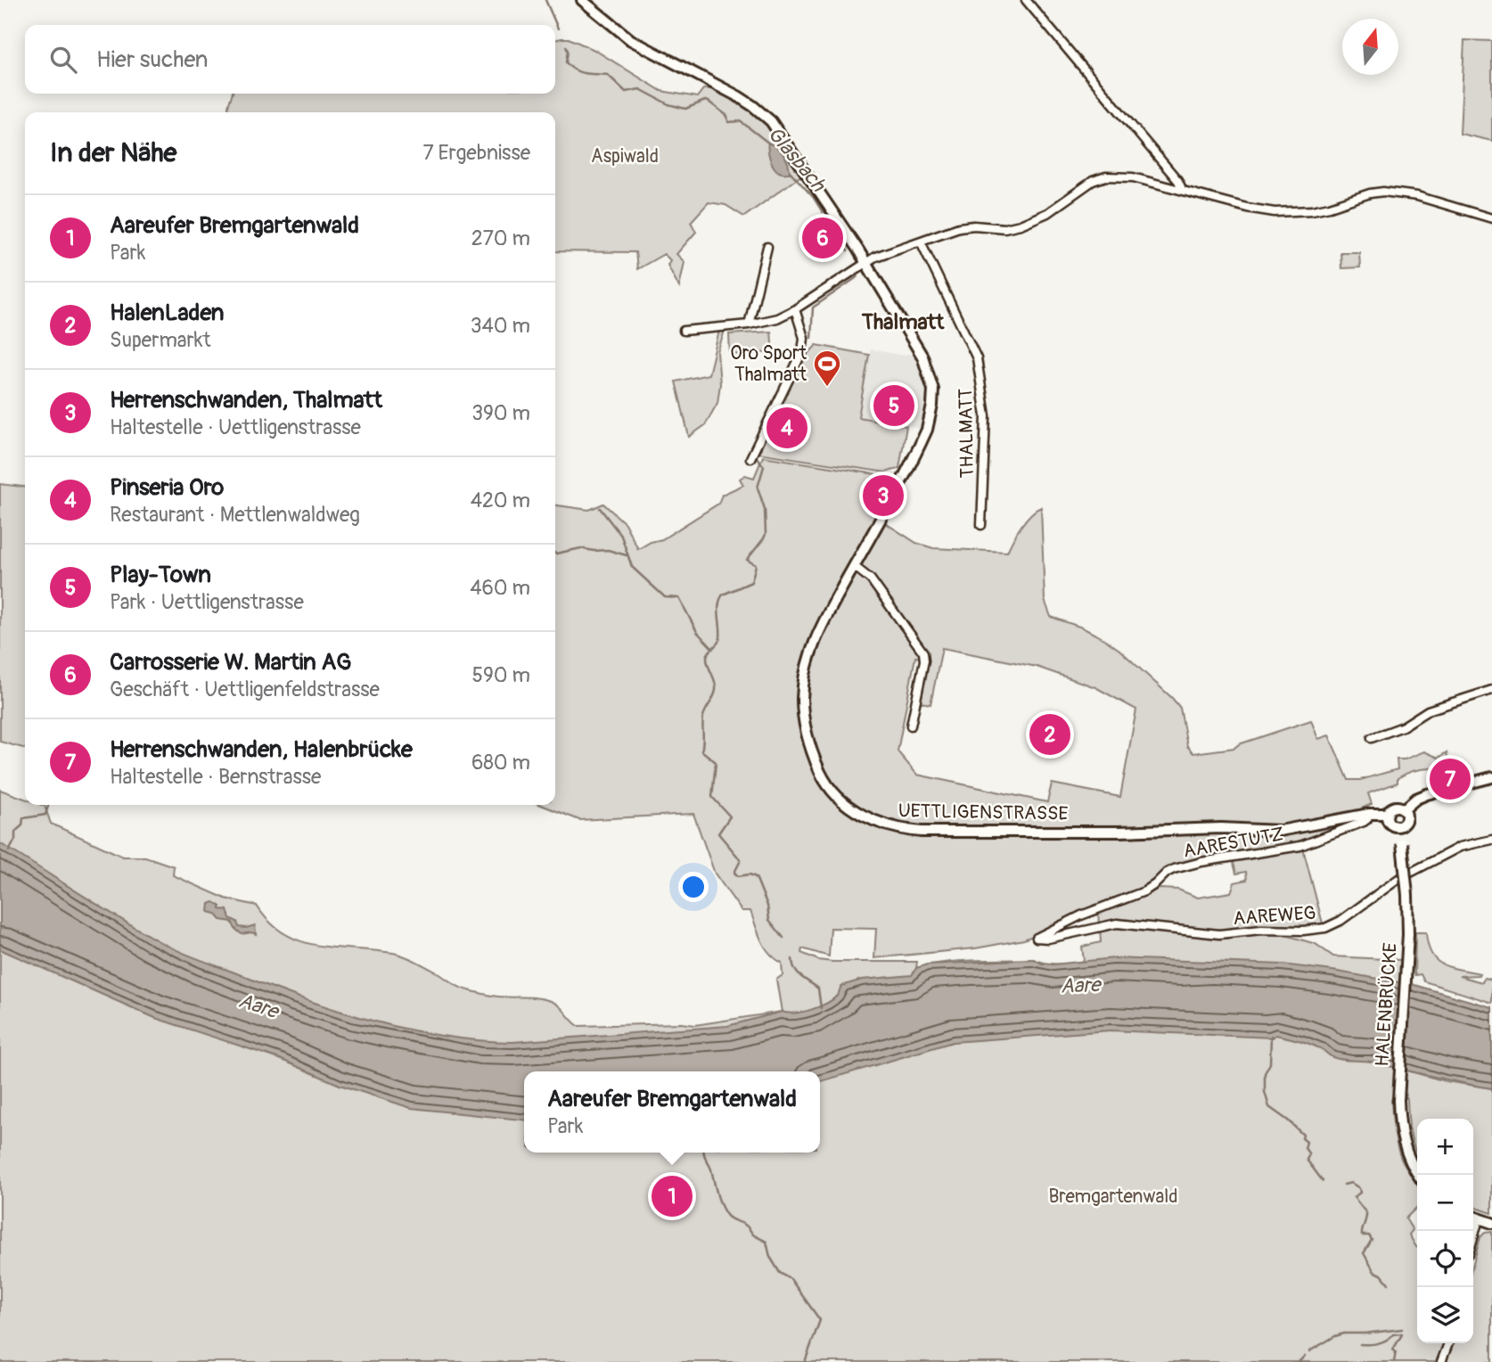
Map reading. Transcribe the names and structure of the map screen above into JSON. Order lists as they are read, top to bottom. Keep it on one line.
{"streets":{"main road":["UETTLIGENSTRASSE","HALENBRÜCKE"],"street":["THALMATT","AARESTUTZ","AAREWEG"]},"crossings":[["UETTLIGENSTRASSE","AARESTUTZ"],["UETTLIGENSTRASSE","HALENBRÜCKE"],["AARESTUTZ","AAREWEG"]],"districts":["Thalmatt"],"water":["Glasbach","Aare"],"parks":["Aspiwald","Bremgartenwald"],"places":{"sports":["Oro Sport Thalmatt"]},"north":"top","page":{"search":"Hier suchen","heading":["In der Nähe","7 Ergebnisse"],"list":[{"mark":"1","name":"Aareufer Bremgartenwald","note":"Park","value":"270 m"},{"mark":"2","name":"HalenLaden","note":"Supermarkt","value":"340 m"},{"mark":"3","name":"Herrenschwanden, Thalmatt","note":"Haltestelle · Uettligenstrasse","value":"390 m"},{"mark":"4","name":"Pinseria Oro","note":"Restaurant · Mettlenwaldweg","value":"420 m"},{"mark":"5","name":"Play-Town","note":"Park · Uettligenstrasse","value":"460 m"},{"mark":"6","name":"Carrosserie W. Martin AG","note":"Geschäft · Uettligenfeldstrasse","value":"590 m"},{"mark":"7","name":"Herrenschwanden, Halenbrücke","note":"Haltestelle · Bernstrasse","value":"680 m"}],"pins":["6","5","4","3","2","7","1"],"popup":["Aareufer Bremgartenwald","Park"],"map_buttons":["+","−"]}}
